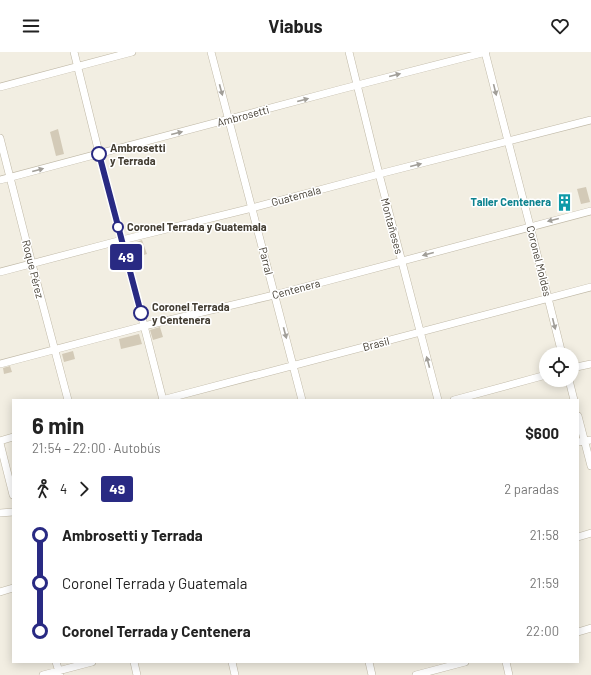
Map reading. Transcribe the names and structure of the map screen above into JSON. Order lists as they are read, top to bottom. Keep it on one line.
{"streets":{"street":["Ambrosetti","Guatemala","Montañeses","Parral","Coronel Moldes","Roque Pérez","Centenera","Brasil"]},"crossings":[["Ambrosetti","Montañeses"],["Ambrosetti","Parral"],["Ambrosetti","Coronel Moldes"],["Ambrosetti","Roque Pérez"],["Guatemala","Montañeses"],["Guatemala","Parral"],["Guatemala","Coronel Moldes"],["Guatemala","Roque Pérez"],["Montañeses","Centenera"],["Montañeses","Brasil"],["Parral","Centenera"],["Parral","Brasil"],["Coronel Moldes","Centenera"],["Coronel Moldes","Brasil"],["Roque Pérez","Centenera"]],"one_way":["Ambrosetti","Parral","Coronel Moldes"],"places":{"other":["Ambrosetti y Terrada","Coronel Terrada y Guatemala","Coronel Terrada y Centenera"],"building":["Taller Centenera"]},"lines":["bus line 49"],"page":{"header":"Viabus","on_map":"49","heading":["6 min","21:54 – 22:00 · Autobús","$600"],"legs":["4","49","2 paradas"],"list":[{"name":"Ambrosetti y Terrada","value":"21:58"},{"name":"Coronel Terrada y Guatemala","value":"21:59"},{"name":"Coronel Terrada y Centenera","value":"22:00"}]}}
